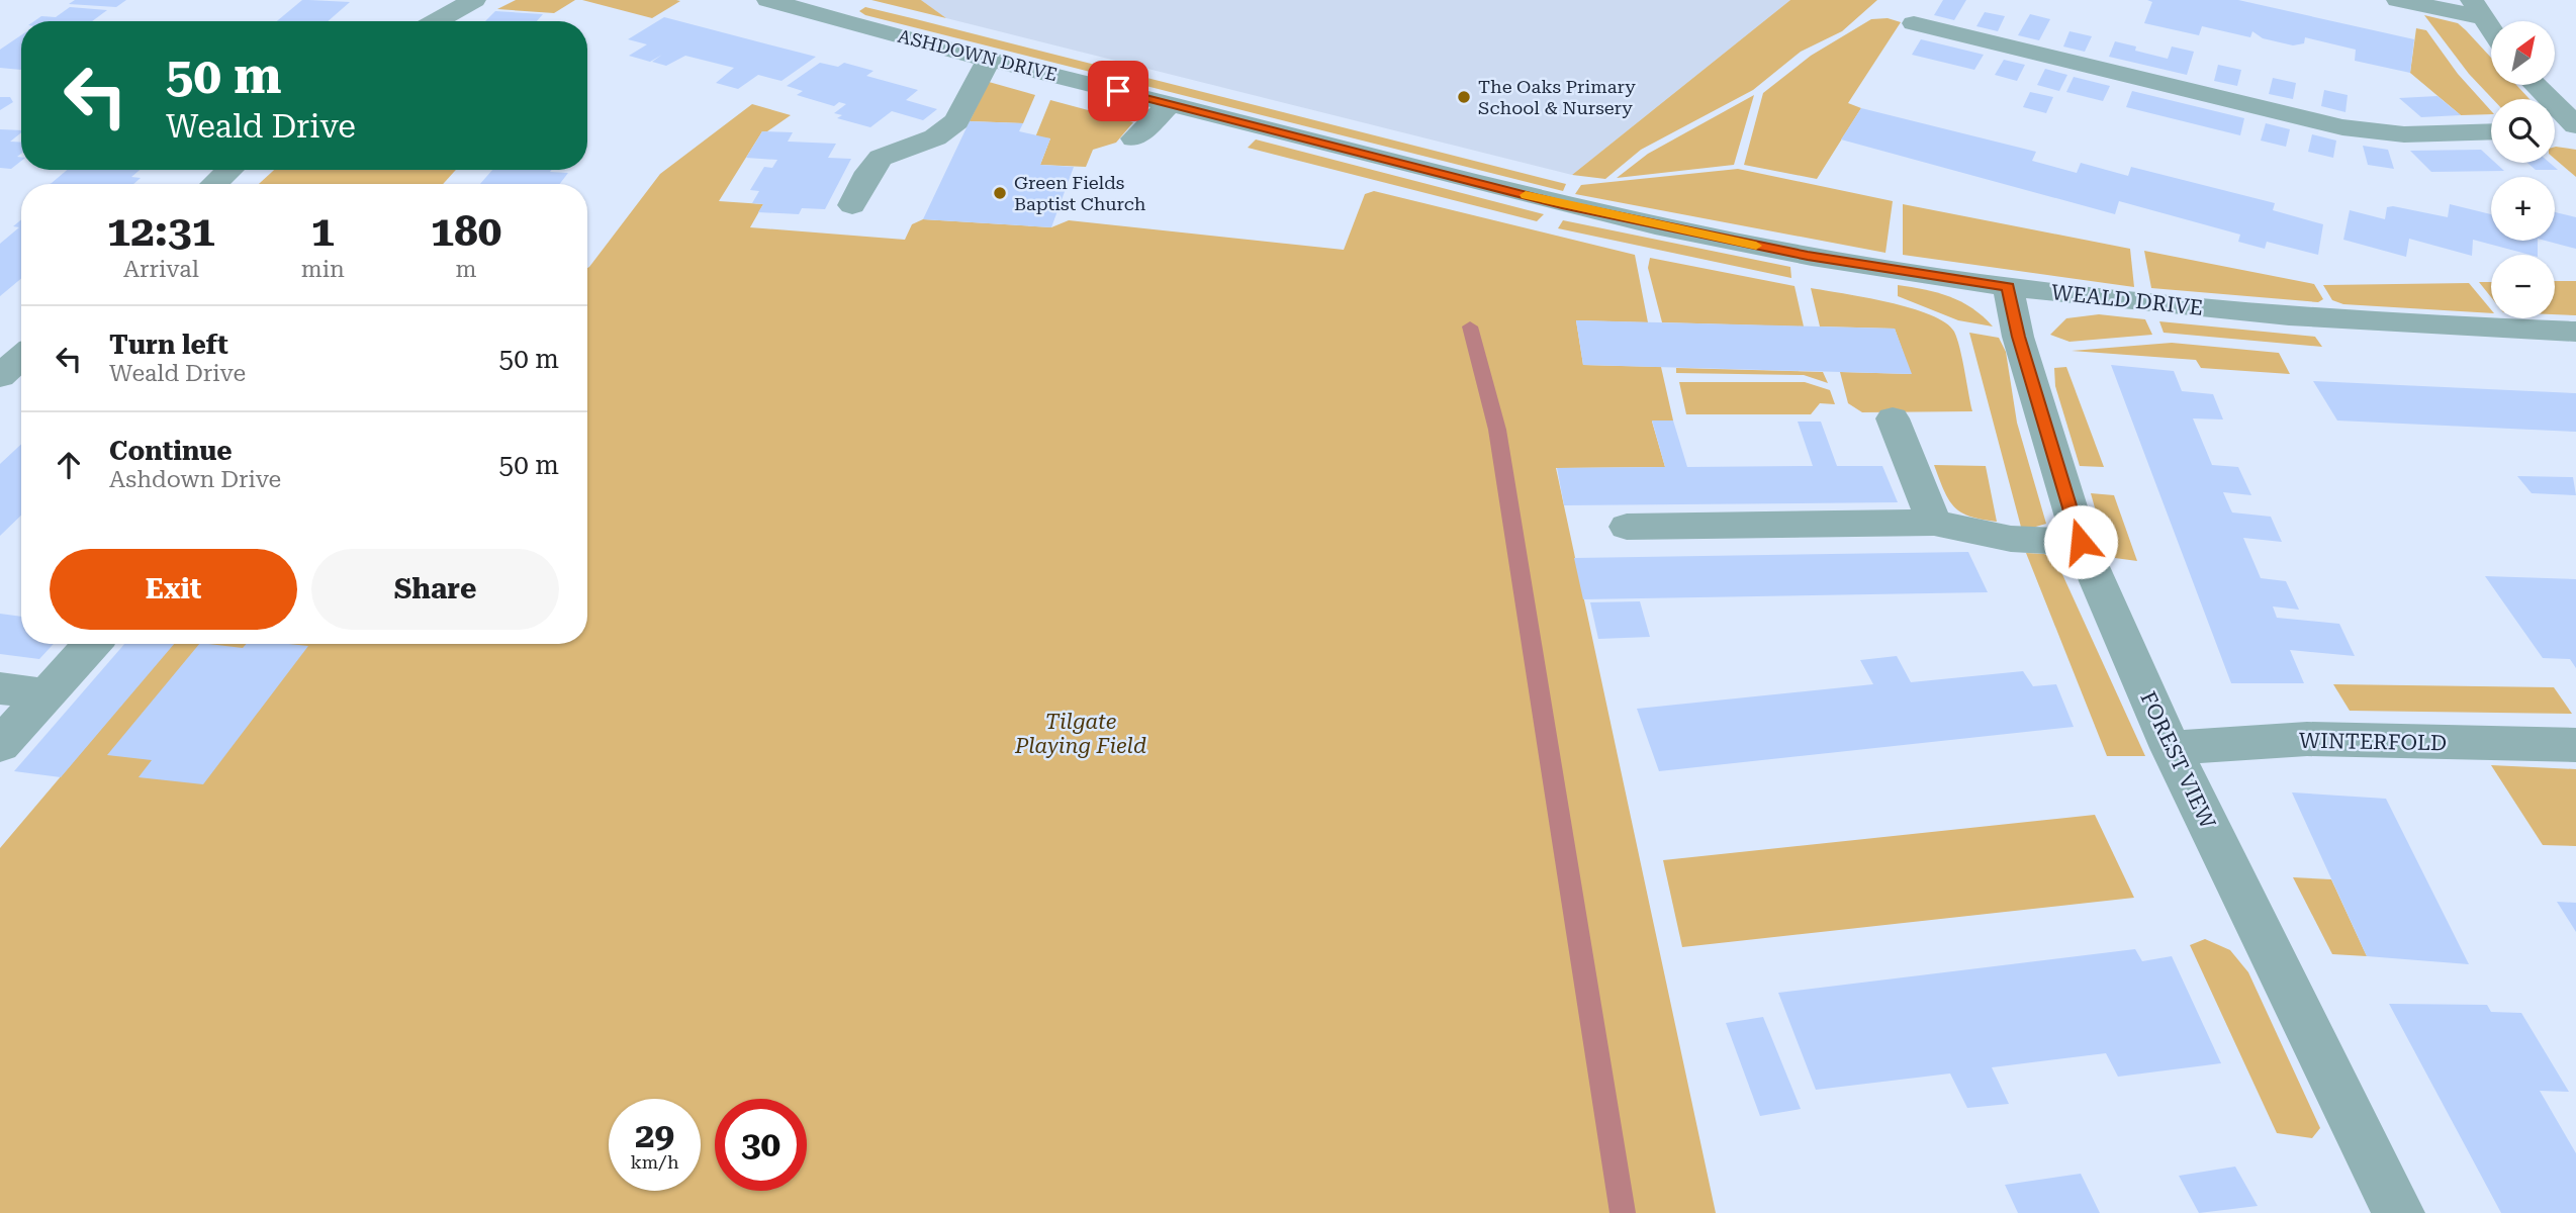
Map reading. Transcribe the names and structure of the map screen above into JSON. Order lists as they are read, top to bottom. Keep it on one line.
{"streets":{"street":["ASHDOWN DRIVE","WEALD DRIVE","WINTERFOLD","FOREST VIEW"]},"crossings":[["ASHDOWN DRIVE","WEALD DRIVE"],["WEALD DRIVE","FOREST VIEW"],["WINTERFOLD","FOREST VIEW"]],"parks":["Tilgate Playing Field"],"places":["The Oaks Primary School & Nursery","Green Fields Baptist Church"],"north":"top right","page":{"map_buttons":["+","−"],"turn":["50 m","Weald Drive"],"eta":["12:31","Arrival","1","min","180","m"],"list":[{"name":"Turn left","note":"Weald Drive","value":"50 m"},{"name":"Continue","note":"Ashdown Drive","value":"50 m"}],"buttons":["Exit","Share"],"speed":"29 km/h","limit":"30"}}
